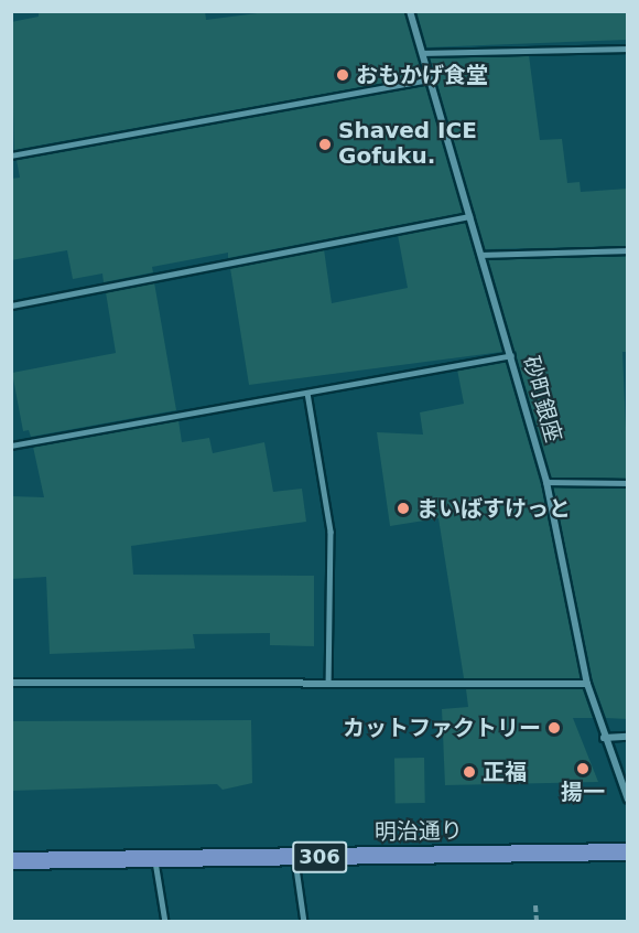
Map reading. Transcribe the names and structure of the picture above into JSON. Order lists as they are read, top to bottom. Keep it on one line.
{"streets":{"main road":["明治通り","306"],"street":["砂町銀座"]},"places":["おもかげ食堂","Shaved ICE Gofuku.","まいばすけっと","カットファクトリー","揚一","正福"]}
